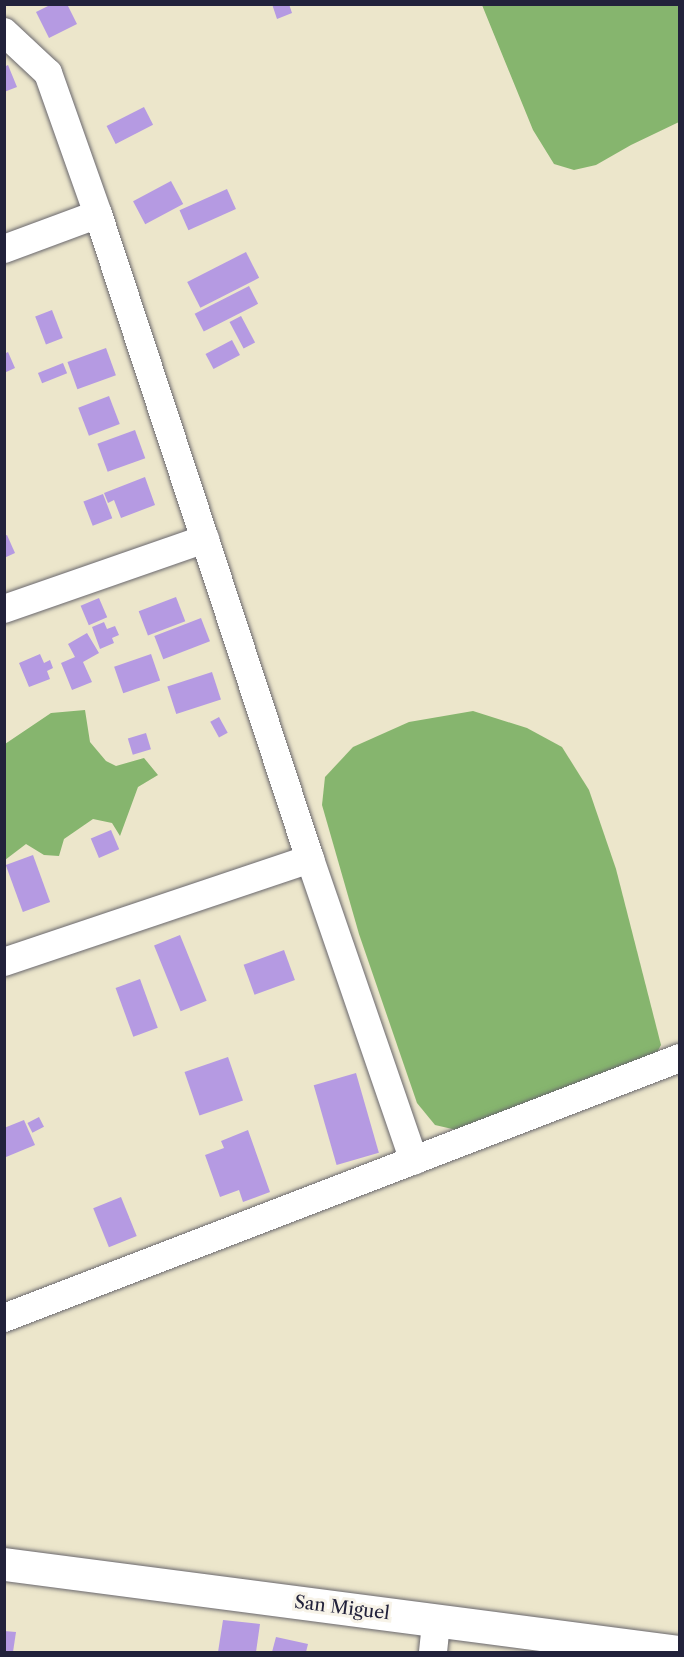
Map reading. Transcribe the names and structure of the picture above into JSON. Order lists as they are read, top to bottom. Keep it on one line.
{"streets":{"street":["San Miguel"]}}
